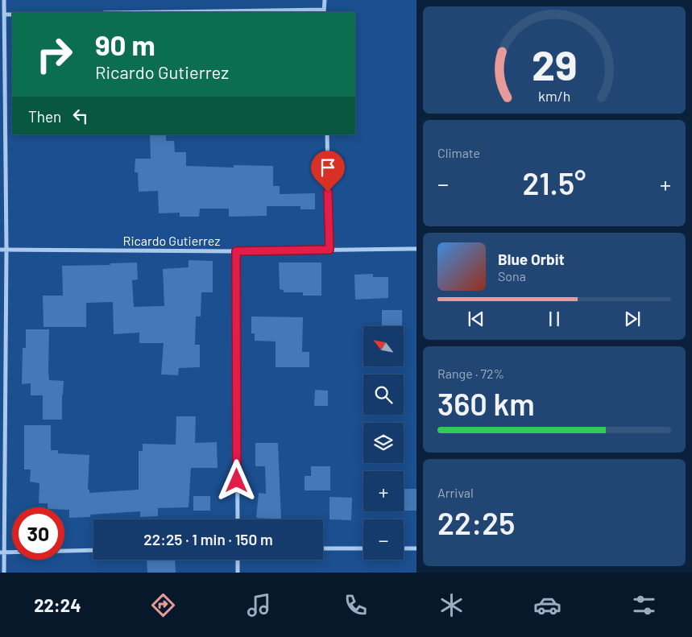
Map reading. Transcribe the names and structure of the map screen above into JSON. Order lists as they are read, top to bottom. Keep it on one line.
{"streets":{"street":["Ricardo Gutierrez"]},"north":"top left","page":{"turn":["90 m","Ricardo Gutierrez"],"then":"Then","tile":["Climate",["Range · 72%","360 km"],["Arrival","22:25"]],"heat":["−","21.5°","+"],"song":["Blue Orbit","Sona"],"map_buttons":["+","−"],"limit":"30","trip":"22:25 · 1 min · 150 m","tabs":"22:24","gauge":["29","km/h"]}}
